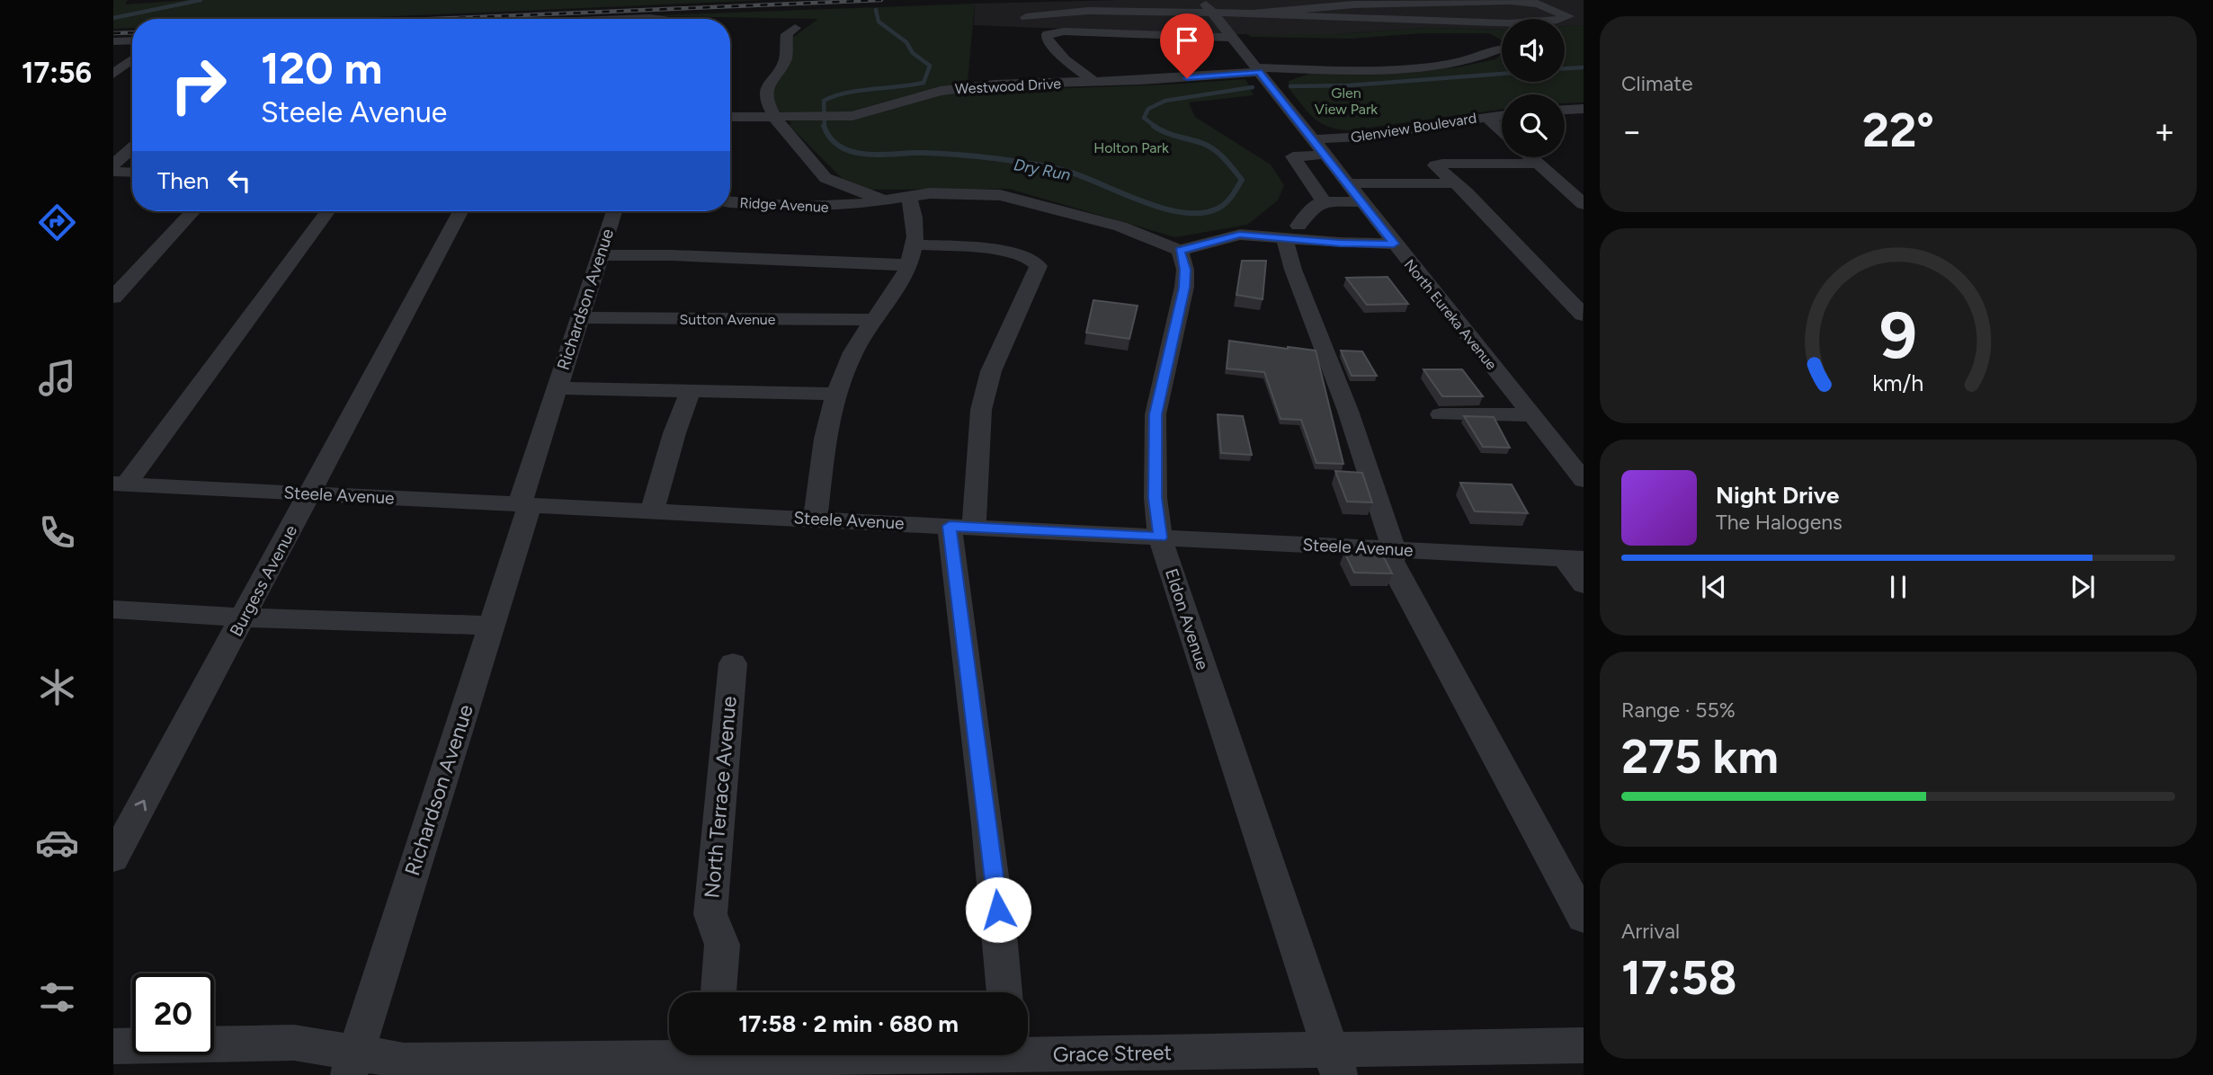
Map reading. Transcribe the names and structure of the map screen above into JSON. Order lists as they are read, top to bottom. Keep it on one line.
{"streets":{"street":["Westwood Drive","Glenview Boulevard","Ridge Avenue","Richardson Avenue","North Eureka Avenue","Sutton Avenue","Steele Avenue","Burgess Avenue","Eldon Avenue","North Terrace Avenue","Grace Street"]},"crossings":[["Westwood Drive","North Eureka Avenue"],["Glenview Boulevard","North Eureka Avenue"],["Richardson Avenue","Sutton Avenue"],["Richardson Avenue","Steele Avenue"],["Richardson Avenue","Grace Street"],["Steele Avenue","Burgess Avenue"],["Steele Avenue","Eldon Avenue"],["Eldon Avenue","Grace Street"]],"one_way":["Burgess Avenue"],"water":["Dry Run"],"parks":["Glen View Park","Holton Park"],"page":{"tabs":"17:56","tile":["Climate",["Range · 55%","275 km"],["Arrival","17:58"]],"turn":["120 m","Steele Avenue"],"heat":["−","22°","+"],"then":"Then","song":["Night Drive","The Halogens"],"limit":"20","trip":"17:58 · 2 min · 680 m","gauge":["9","km/h"]}}
